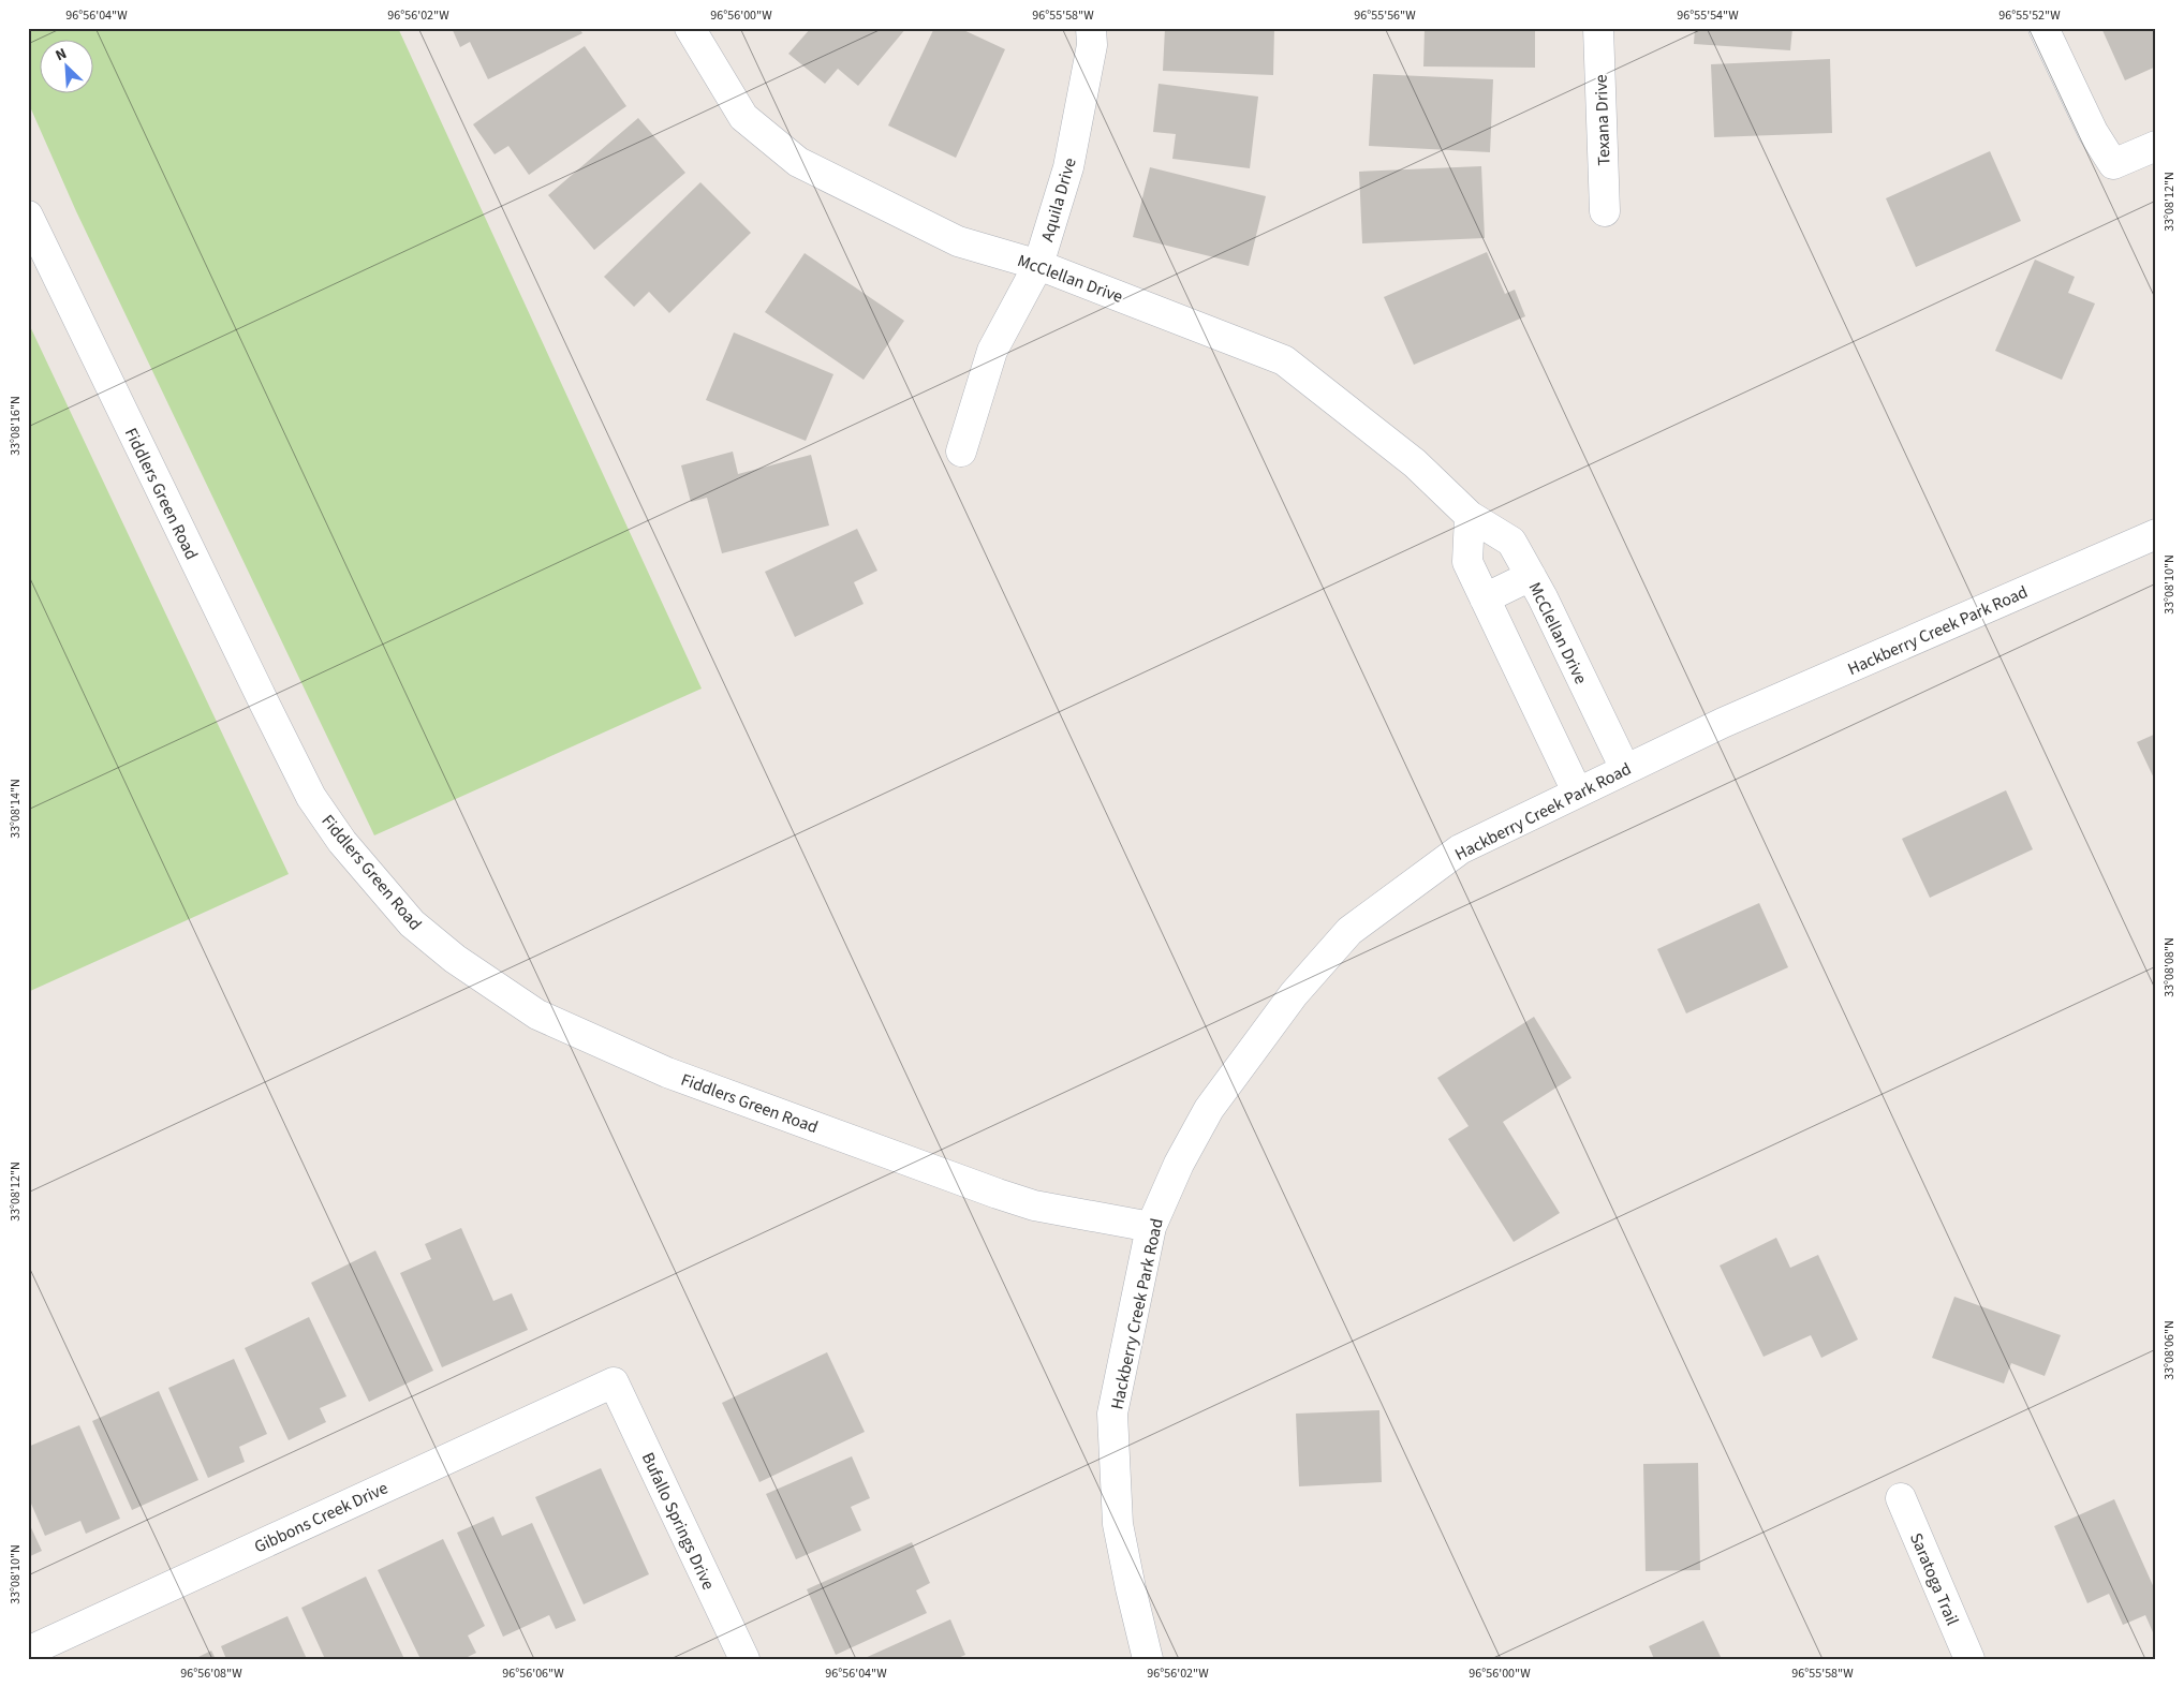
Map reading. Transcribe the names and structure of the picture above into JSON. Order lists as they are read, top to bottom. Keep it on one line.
{"streets":{"street":["Texana Drive","Aquila Drive","McClellan Drive","Fiddlers Green Road","Hackberry Creek Park Road","Gibbons Creek Drive","Bufallo Springs Drive","Saratoga Trail"]},"crossings":[["Aquila Drive","McClellan Drive"],["McClellan Drive","Hackberry Creek Park Road"],["Fiddlers Green Road","Hackberry Creek Park Road"],["Gibbons Creek Drive","Bufallo Springs Drive"]],"north":"top left","coordinates":["96°56'04\"W","96°56'02\"W","96°56'00\"W","96°55'58\"W","96°55'56\"W","96°55'54\"W","96°55'52\"W","33°08'12\"N","33°08'16\"N","33°08'10\"N","33°08'14\"N","33°08'08\"N","33°08'06\"N","96°56'08\"W","96°56'06\"W"]}
